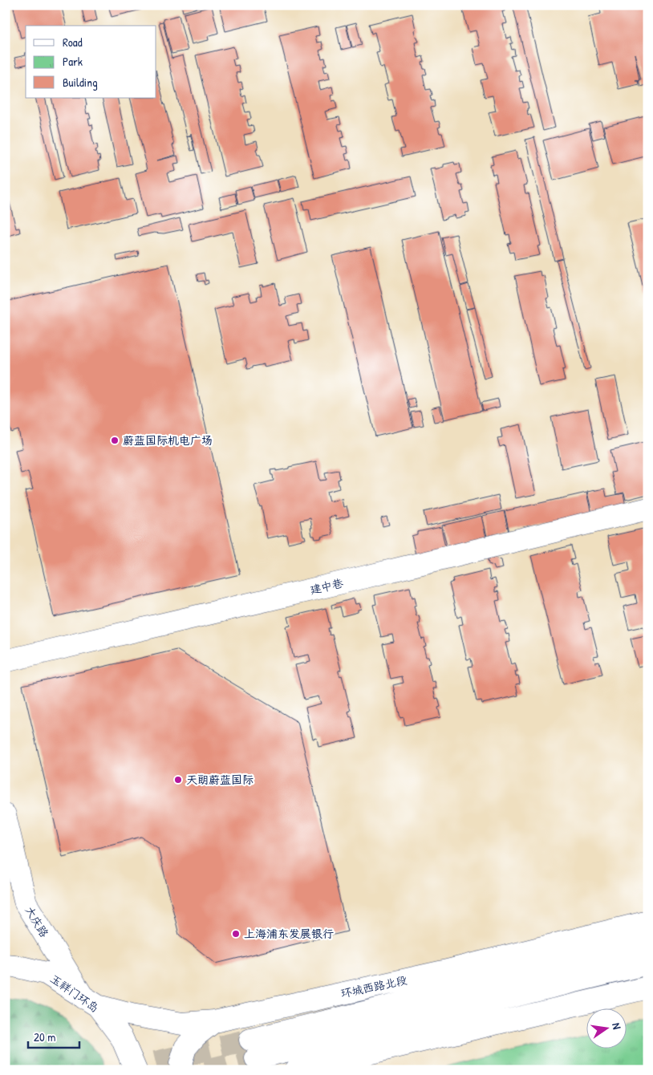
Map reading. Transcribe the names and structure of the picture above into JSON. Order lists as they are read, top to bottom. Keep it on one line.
{"streets":{"main road":["建中巷","大庆路","环城西路北段","玉祥门环岛"]},"crossings":[["大庆路","环城西路北段"],["大庆路","玉祥门环岛"],["环城西路北段","玉祥门环岛"]],"places":["蔚蓝国际机电广场","天朗蔚蓝国际","上海浦东发展银行"],"legend":["Road","Park","Building"],"scale_bar":"20 m","north":"right"}
